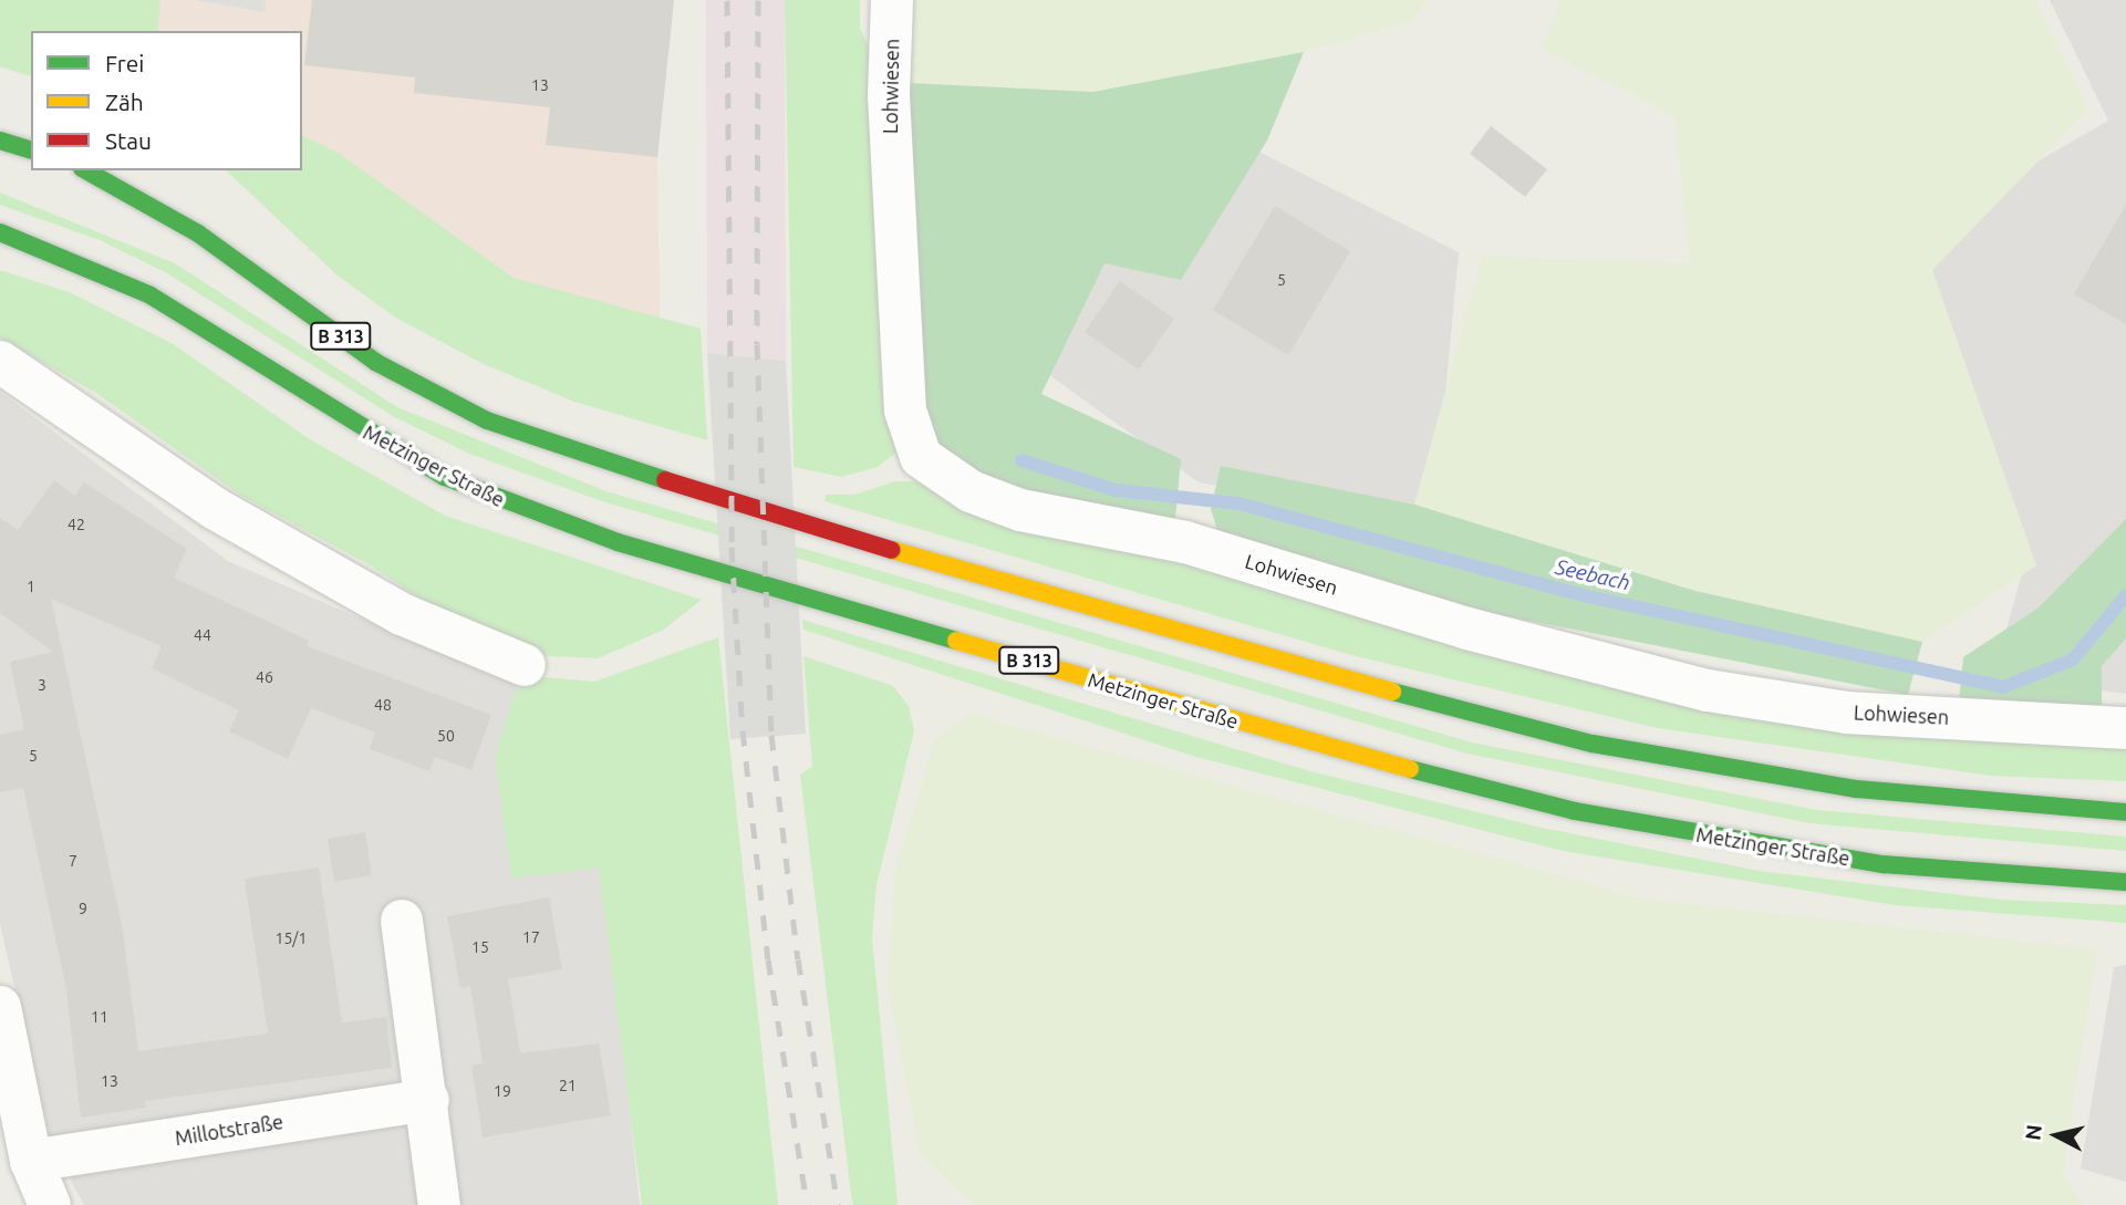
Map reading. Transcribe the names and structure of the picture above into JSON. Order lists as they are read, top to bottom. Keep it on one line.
{"streets":{"main road":["B 313","Metzinger Straße"],"street":["Lohwiesen","Millotstraße"]},"water":["Seebach"],"house_numbers":["13","5","42","1","44","46","3","48","50","5","7","9","17","15/1","15","11","13","21","19"],"legend":["Frei","Zäh","Stau"],"north":"left"}
